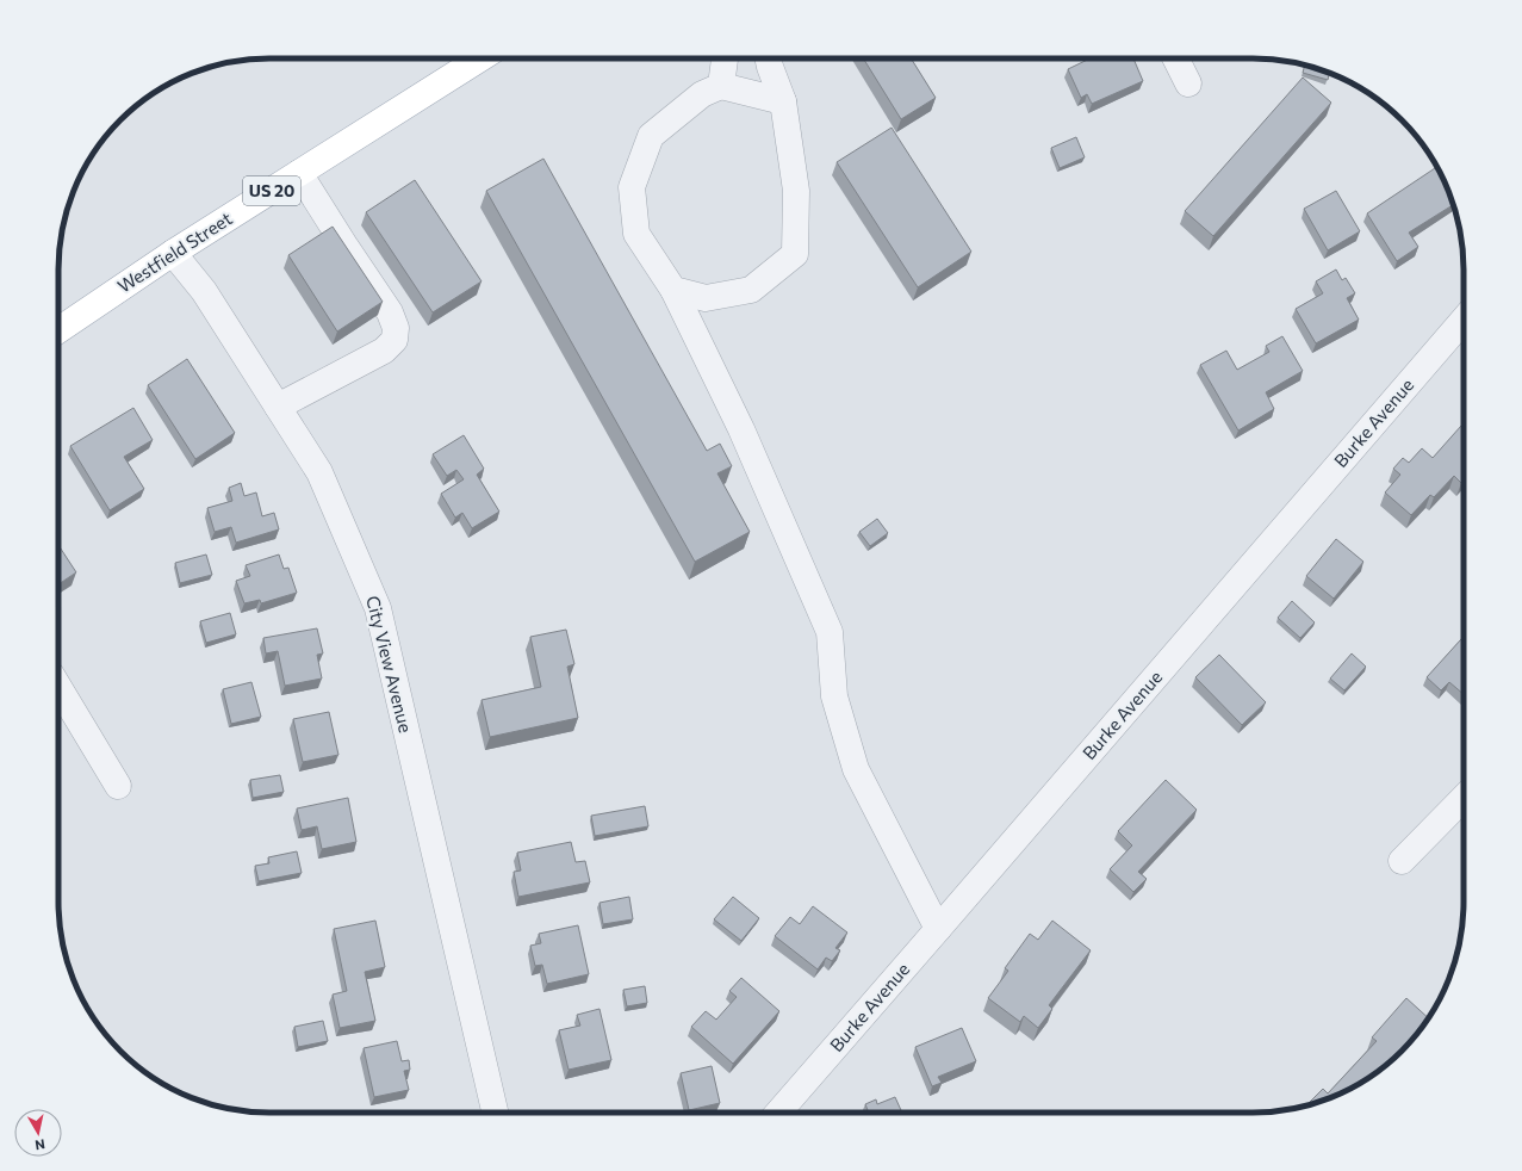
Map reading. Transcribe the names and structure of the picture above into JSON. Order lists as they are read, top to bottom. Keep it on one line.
{"streets":{"main road":["US 20","Westfield Street"],"street":["Burke Avenue","City View Avenue"]},"crossings":[["Westfield Street","City View Avenue"]],"north":"bottom"}
